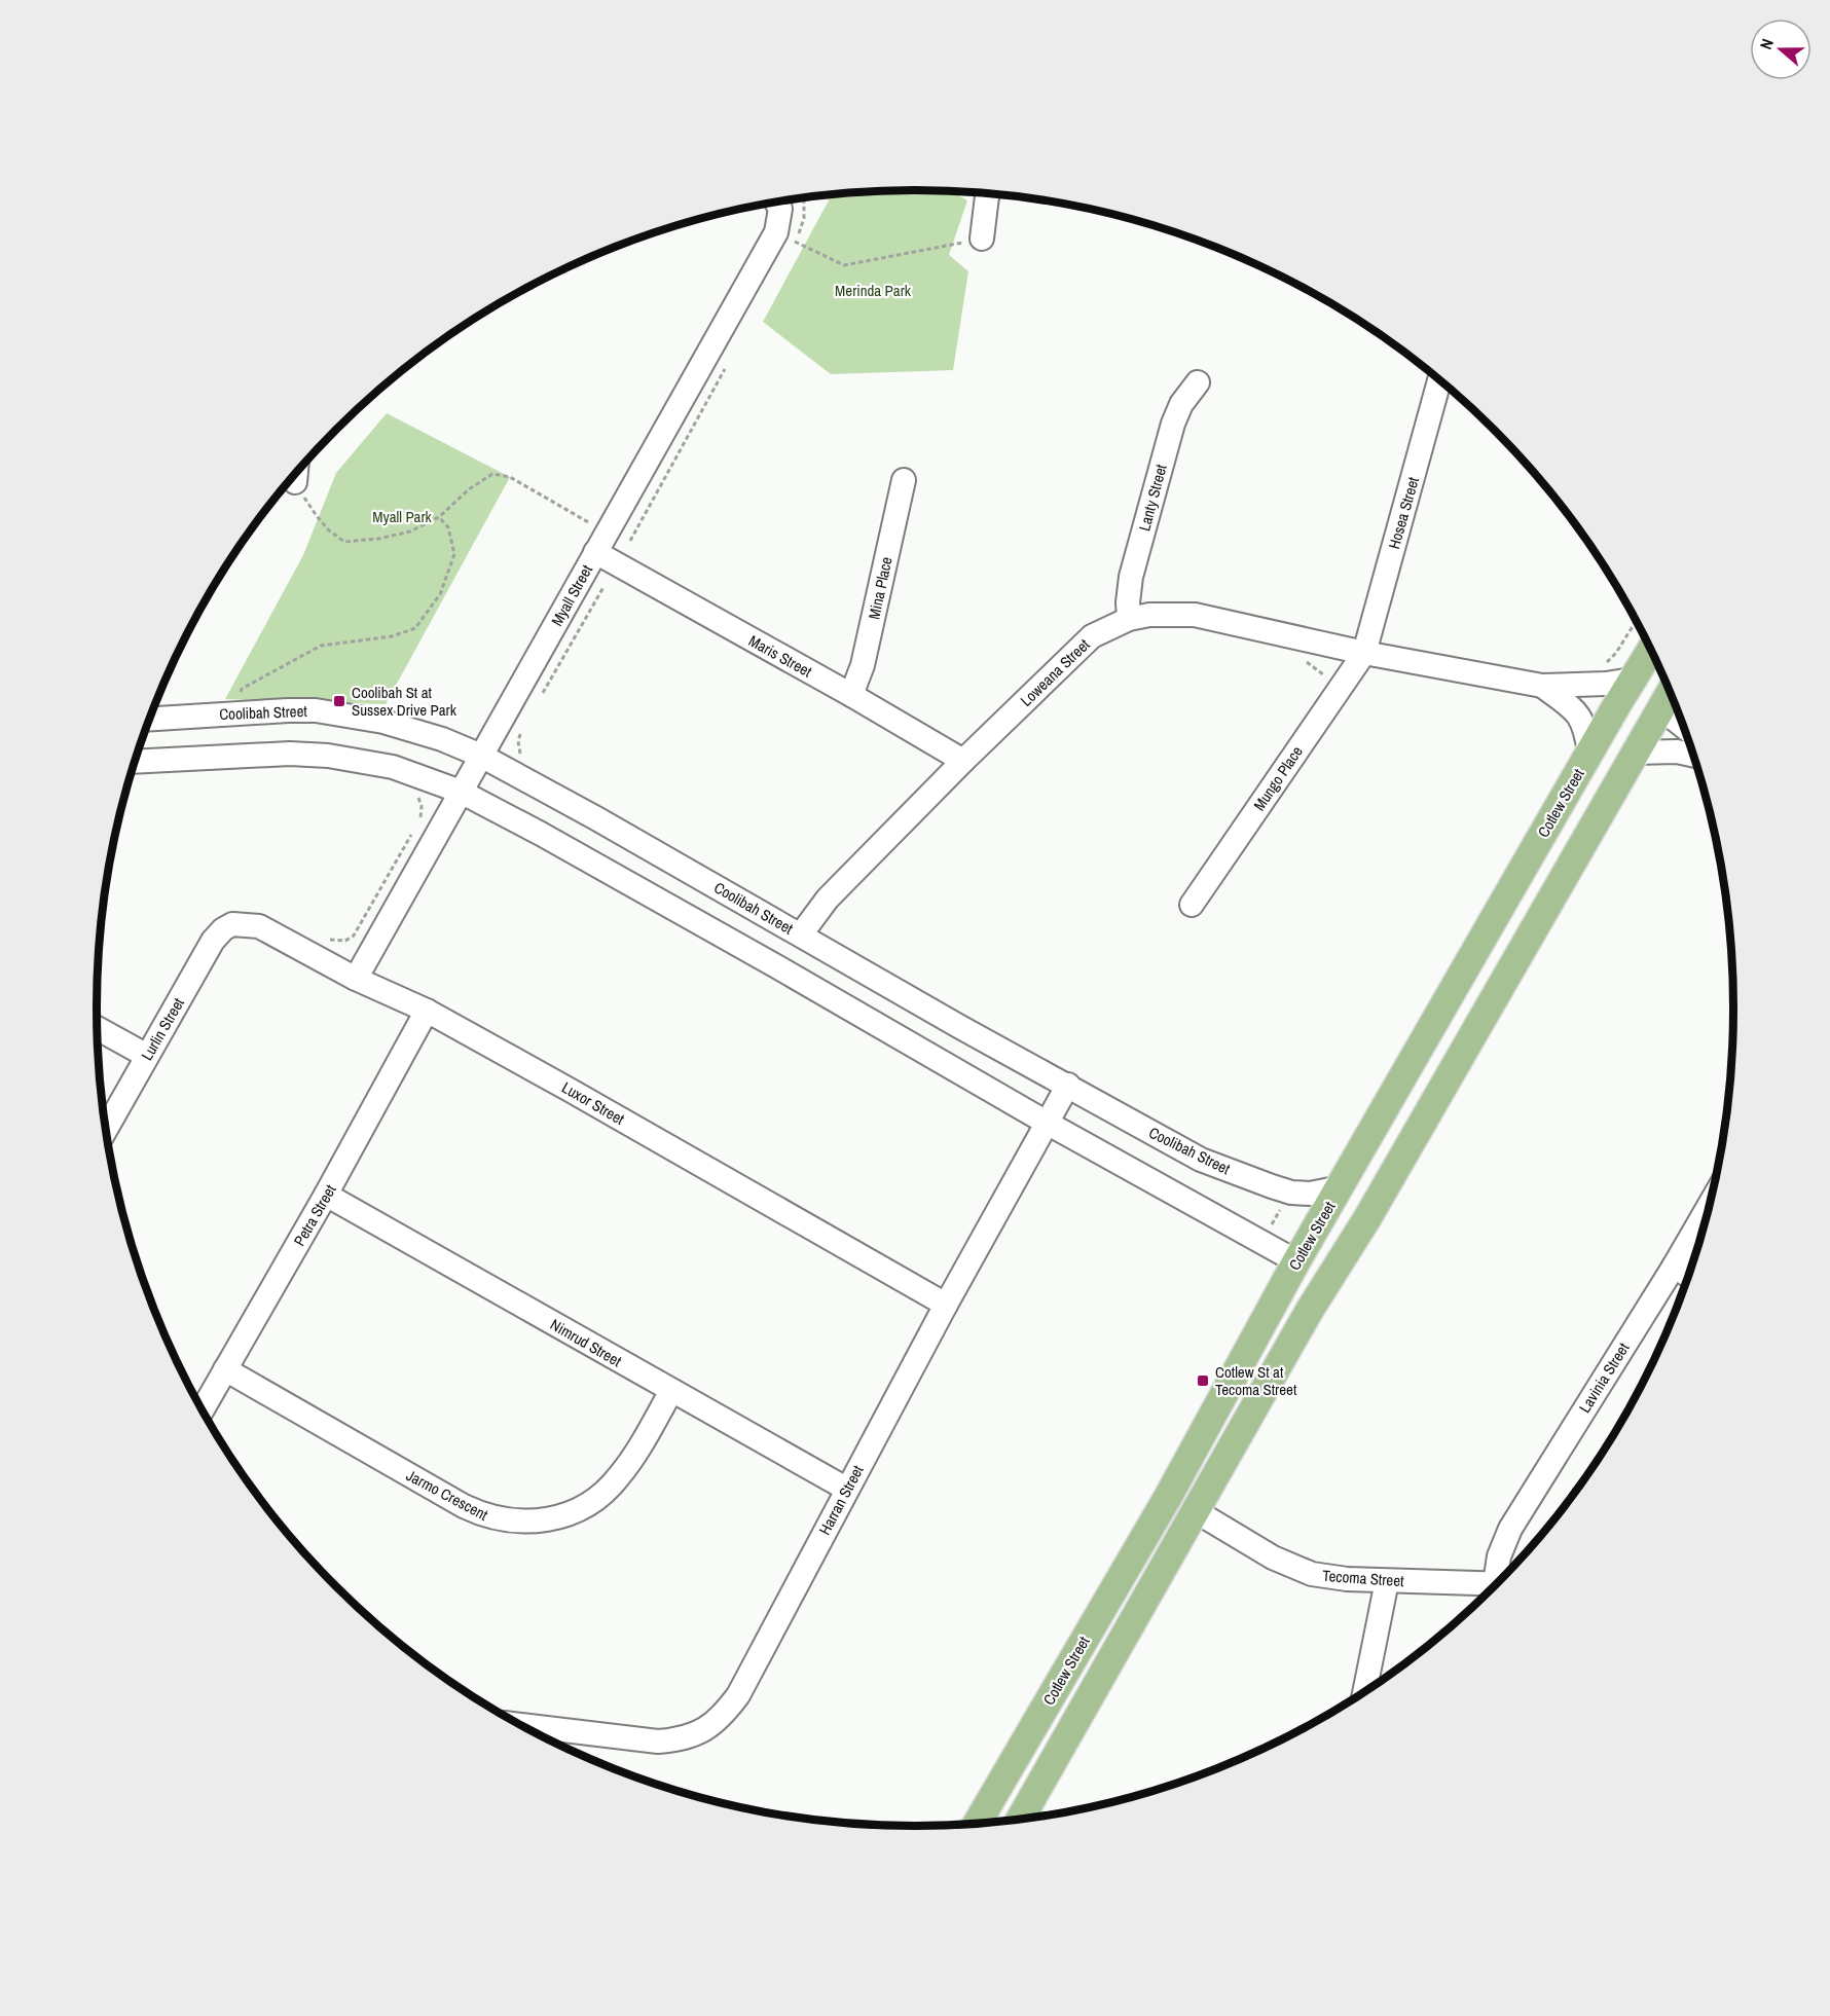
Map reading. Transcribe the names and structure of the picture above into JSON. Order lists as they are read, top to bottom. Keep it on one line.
{"streets":{"main road":["Cotlew Street"],"street":["Lanty Street","Hosea Street","Mina Place","Myall Street","Maris Street","Loweana Street","Coolibah Street","Mungo Place","Lurlin Street","Luxor Street","Petra Street","Nimrud Street","Lavinia Street","Jarmo Crescent","Harran Street","Tecoma Street"]},"crossings":[["Lanty Street","Loweana Street"],["Hosea Street","Loweana Street"],["Hosea Street","Mungo Place"],["Mina Place","Maris Street"],["Myall Street","Maris Street"],["Myall Street","Coolibah Street"],["Myall Street","Luxor Street"],["Maris Street","Loweana Street"],["Loweana Street","Coolibah Street"],["Loweana Street","Mungo Place"],["Loweana Street","Cotlew Street"],["Coolibah Street","Cotlew Street"],["Coolibah Street","Harran Street"],["Lurlin Street","Luxor Street"],["Luxor Street","Petra Street"],["Luxor Street","Harran Street"],["Petra Street","Nimrud Street"],["Petra Street","Jarmo Crescent"],["Nimrud Street","Jarmo Crescent"],["Nimrud Street","Harran Street"]],"parks":["Merinda Park","Myall Park"],"places":{"transit":["Coolibah St at Sussex Drive Park","Cotlew St at Tecoma Street"]},"north":"left"}
